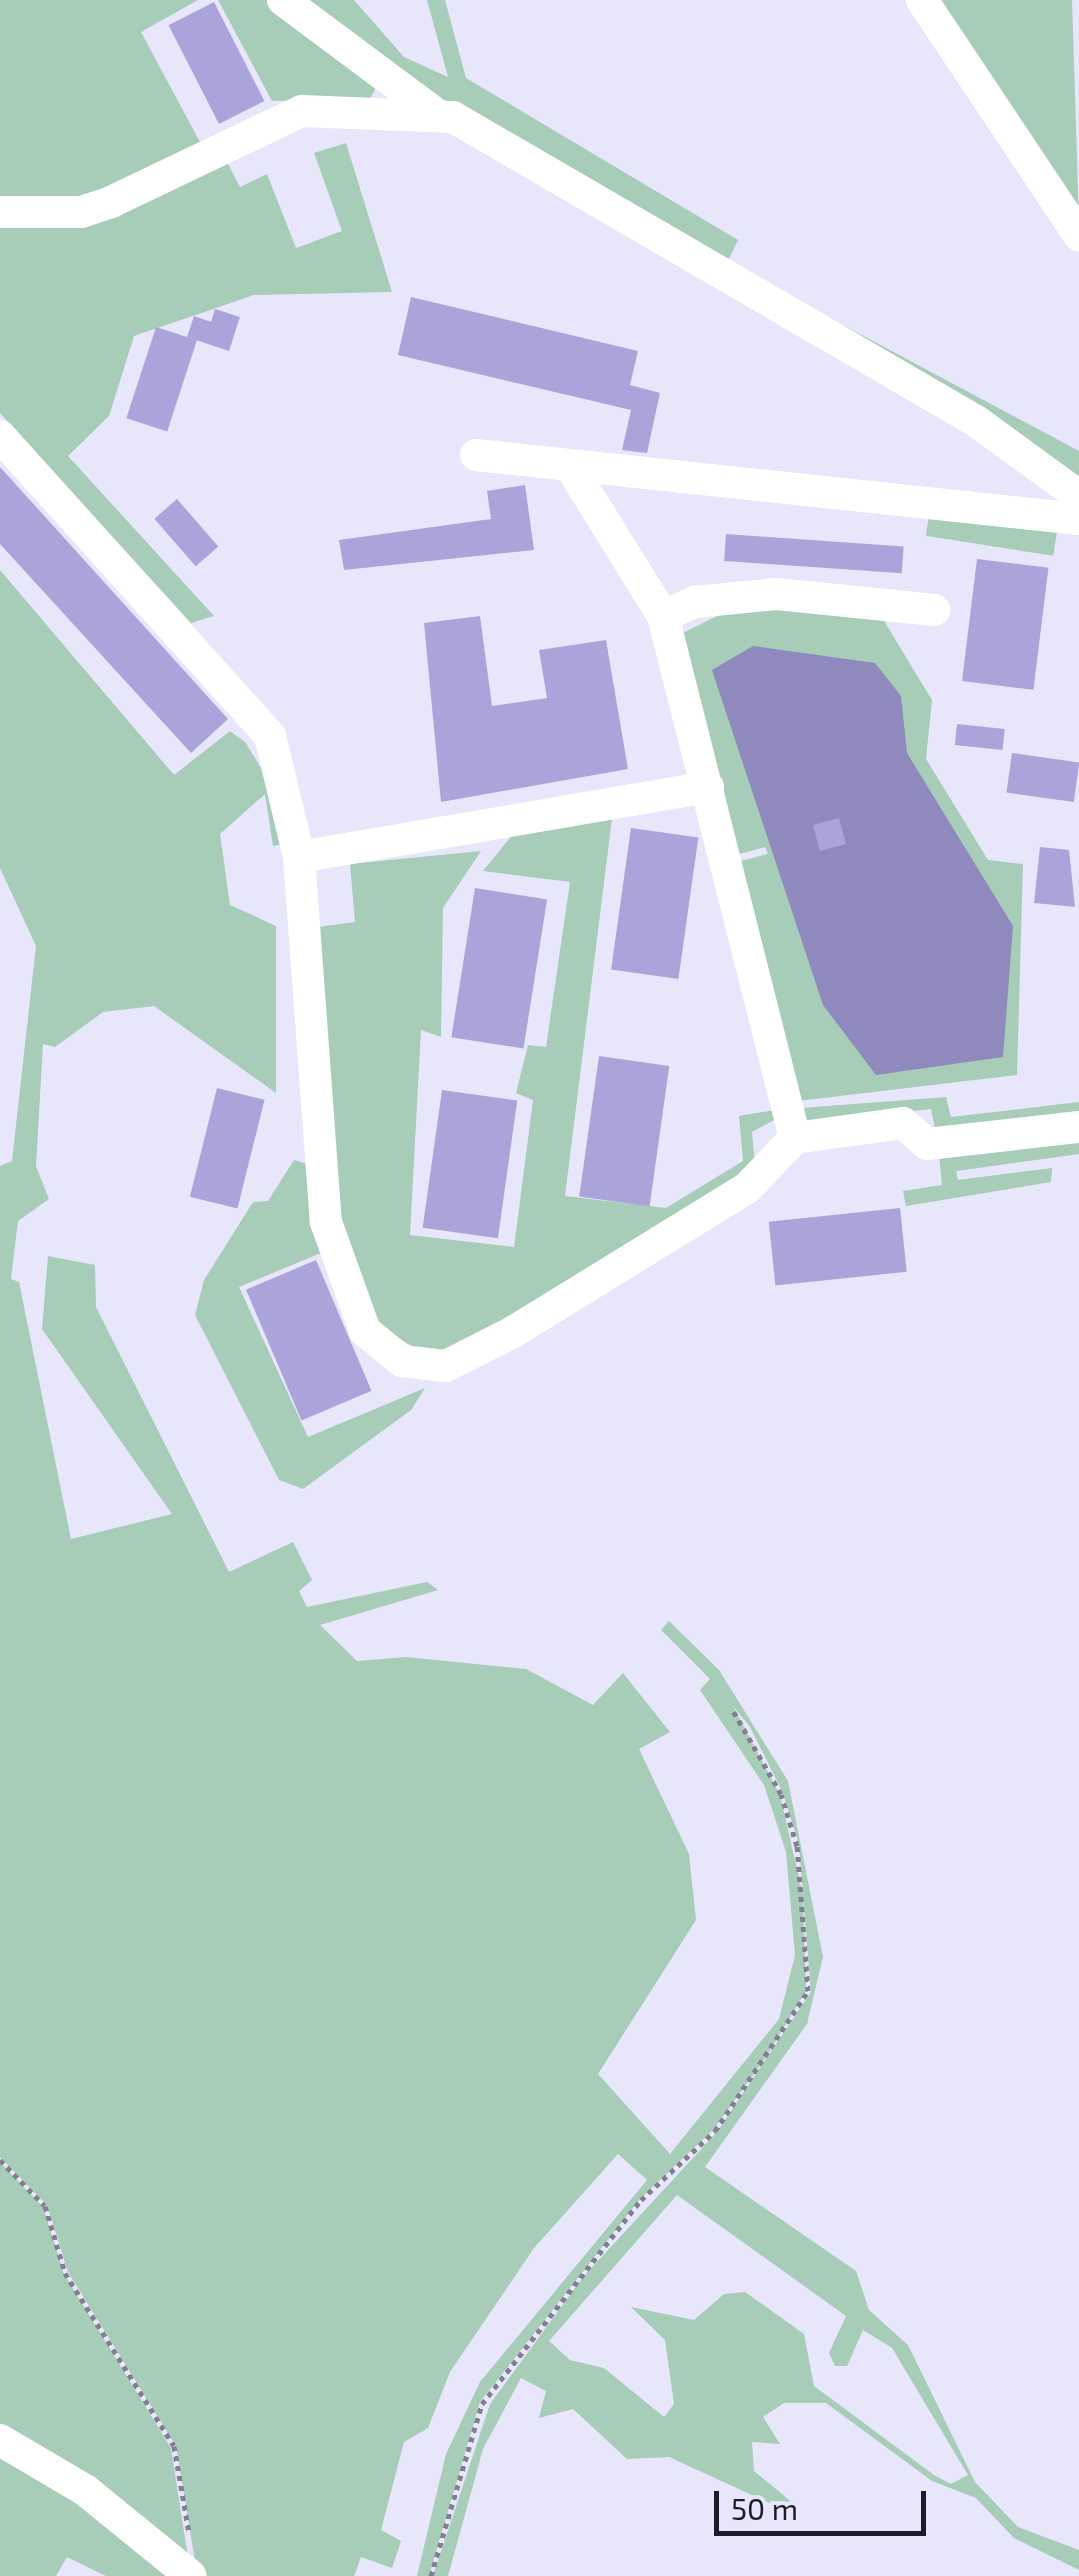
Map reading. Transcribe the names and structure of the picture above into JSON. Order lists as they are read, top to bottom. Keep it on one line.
{"scale_bar":"50 m"}
